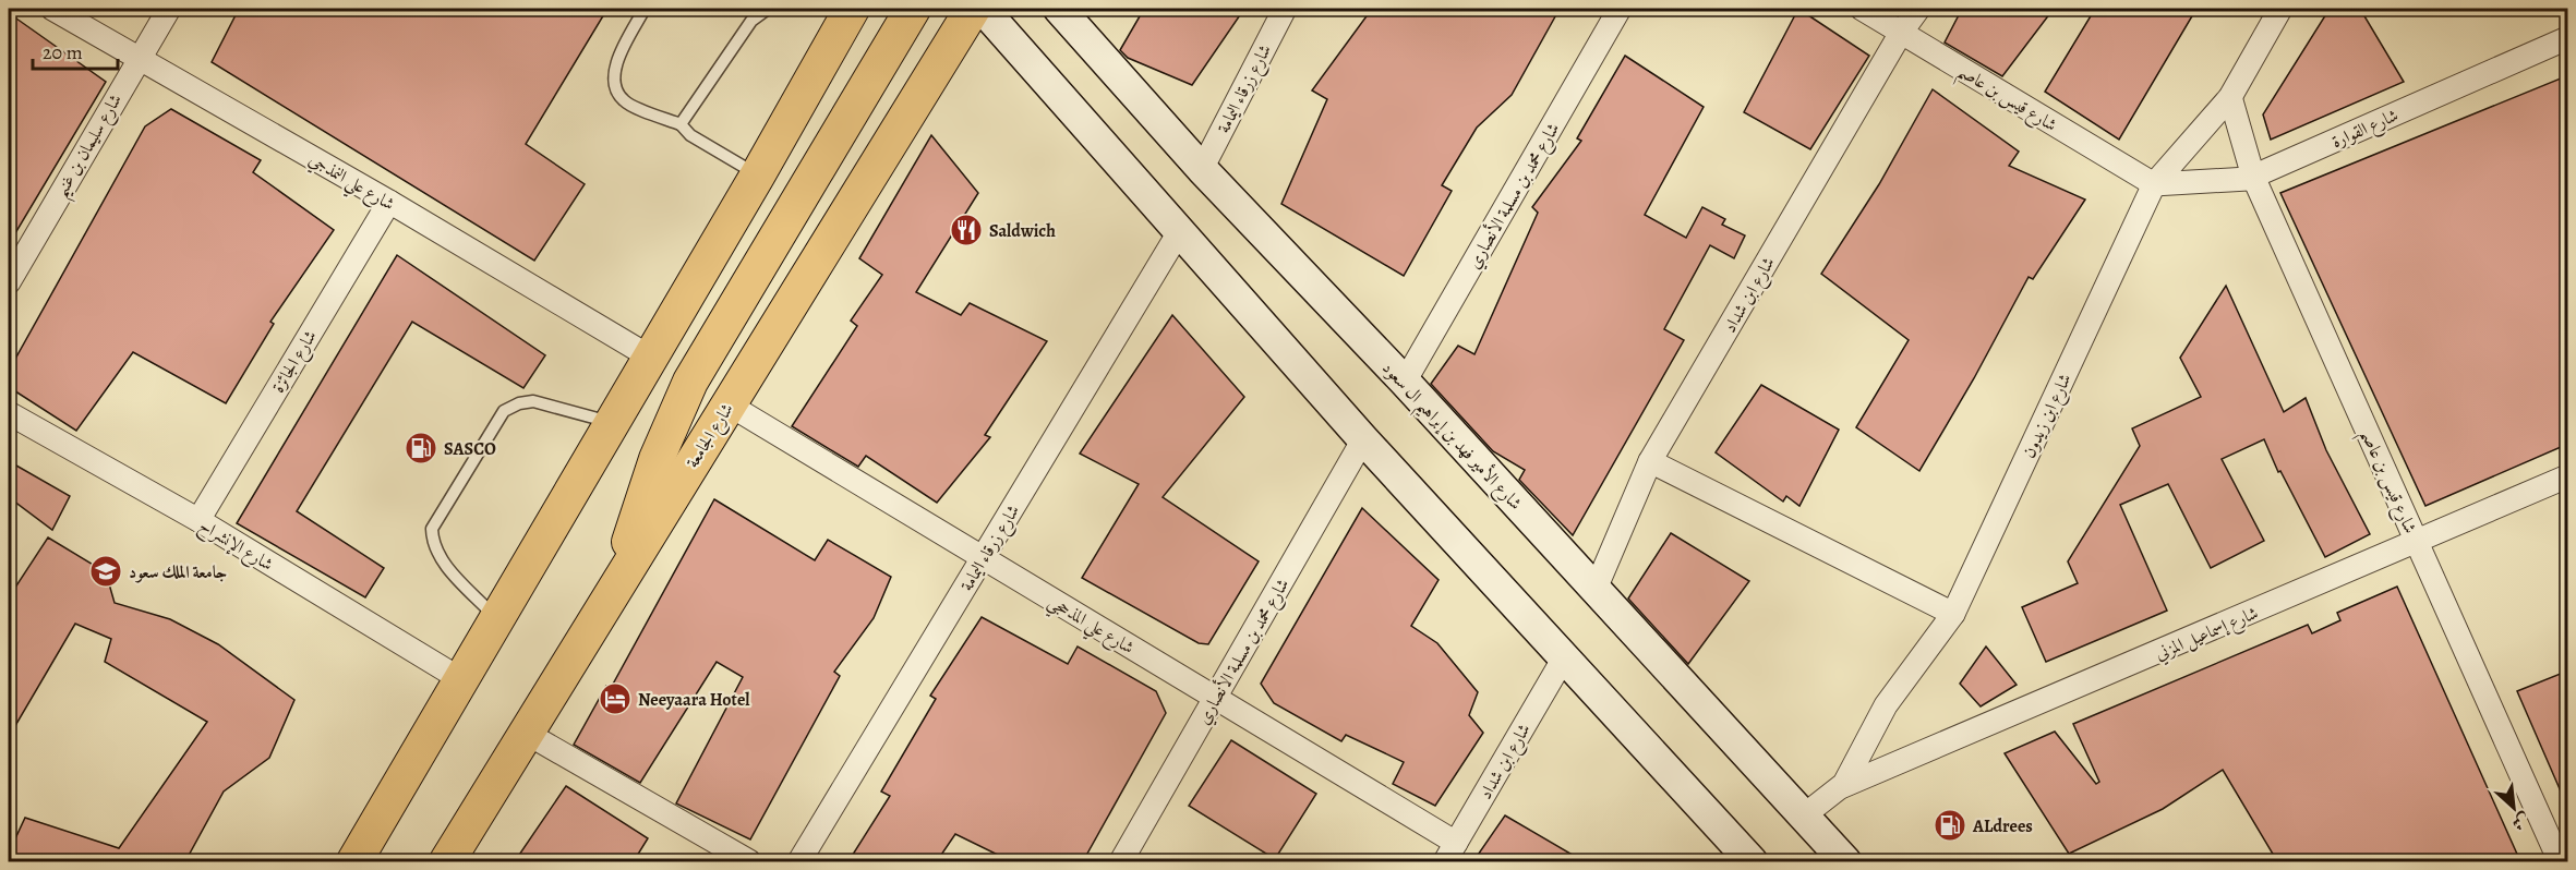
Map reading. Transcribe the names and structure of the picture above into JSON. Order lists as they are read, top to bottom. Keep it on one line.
{"streets":{"main road":["شارع الجامعة","شارع الأمير فهد بن إبراهيم ال سعود"],"street":["شارع زرقاء اليمامة","شارع قيس بن عاصم","شارع القوارة","شارع سليمان بن غنيم","شارع علي النمذجي","شارع محمد بن مسلمة الأنصاري","شارع ابن شداد","شارع الجائزة","شارع ابن زيدون","شارع الإنشراح","شارع علي المذحجي","شارع إسماعيل المزني"]},"crossings":[["شارع زرقاء اليمامة","شارع الأمير فهد بن إبراهيم ال سعود"],["شارع زرقاء اليمامة","شارع علي المذحجي"],["شارع قيس بن عاصم","شارع القوارة"],["شارع قيس بن عاصم","شارع ابن شداد"],["شارع قيس بن عاصم","شارع ابن زيدون"],["شارع قيس بن عاصم","شارع إسماعيل المزني"],["شارع القوارة","شارع ابن زيدون"],["شارع سليمان بن غنيم","شارع علي النمذجي"],["شارع علي النمذجي","شارع الجائزة"],["شارع محمد بن مسلمة الأنصاري","شارع الأمير فهد بن إبراهيم ال سعود"],["شارع محمد بن مسلمة الأنصاري","شارع علي المذحجي"],["شارع ابن شداد","شارع الأمير فهد بن إبراهيم ال سعود"],["شارع ابن شداد","شارع علي المذحجي"],["شارع الجائزة","شارع الإنشراح"],["شارع ابن زيدون","شارع الأمير فهد بن إبراهيم ال سعود"],["شارع ابن زيدون","شارع إسماعيل المزني"],["شارع الجامعة","شارع علي المذحجي"]],"places":{"restaurant":["Saldwich"],"fuel station":["SASCO","ALdrees"],"school or university":["جامعة الملك سعود"],"hotel":["Neeyaara Hotel"]},"scale_bar":"20 m","north":"bottom right"}
